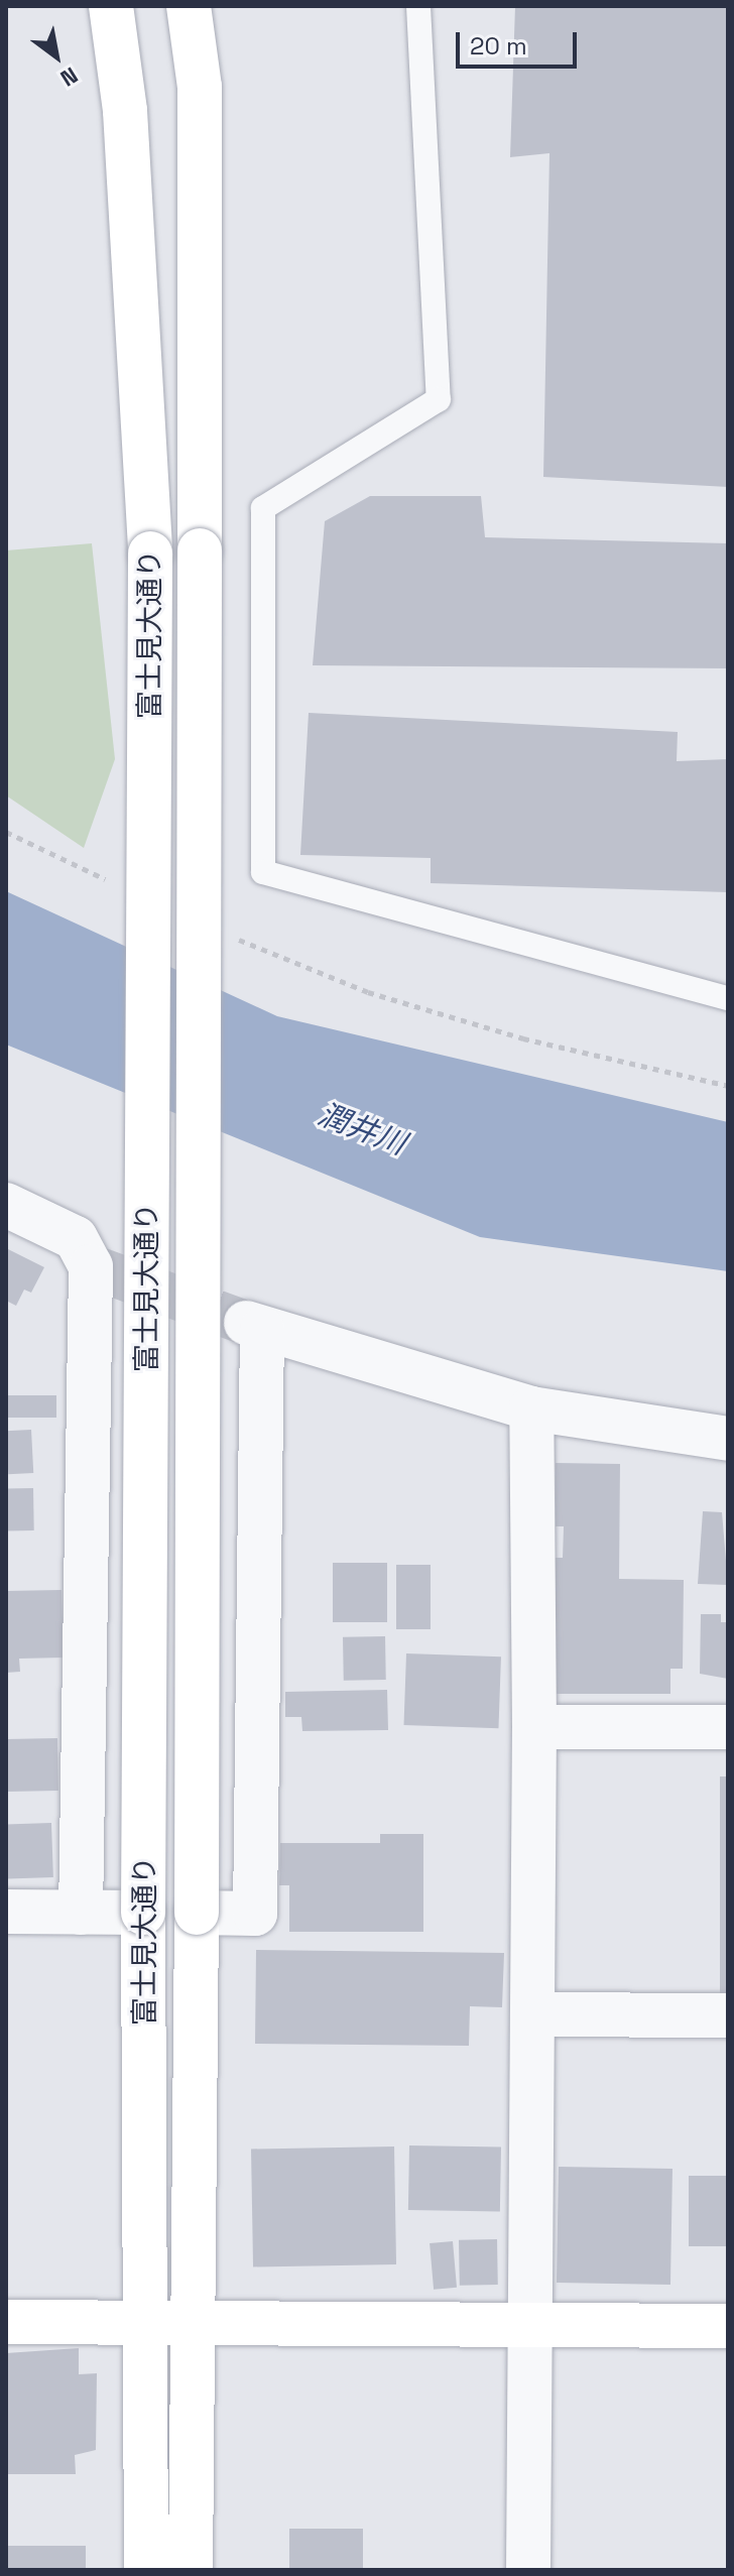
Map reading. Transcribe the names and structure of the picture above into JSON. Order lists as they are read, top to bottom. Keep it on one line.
{"streets":{"street":["富士見大通り"]},"water":["潤井川"],"scale_bar":"20 m","north":"bottom right"}
